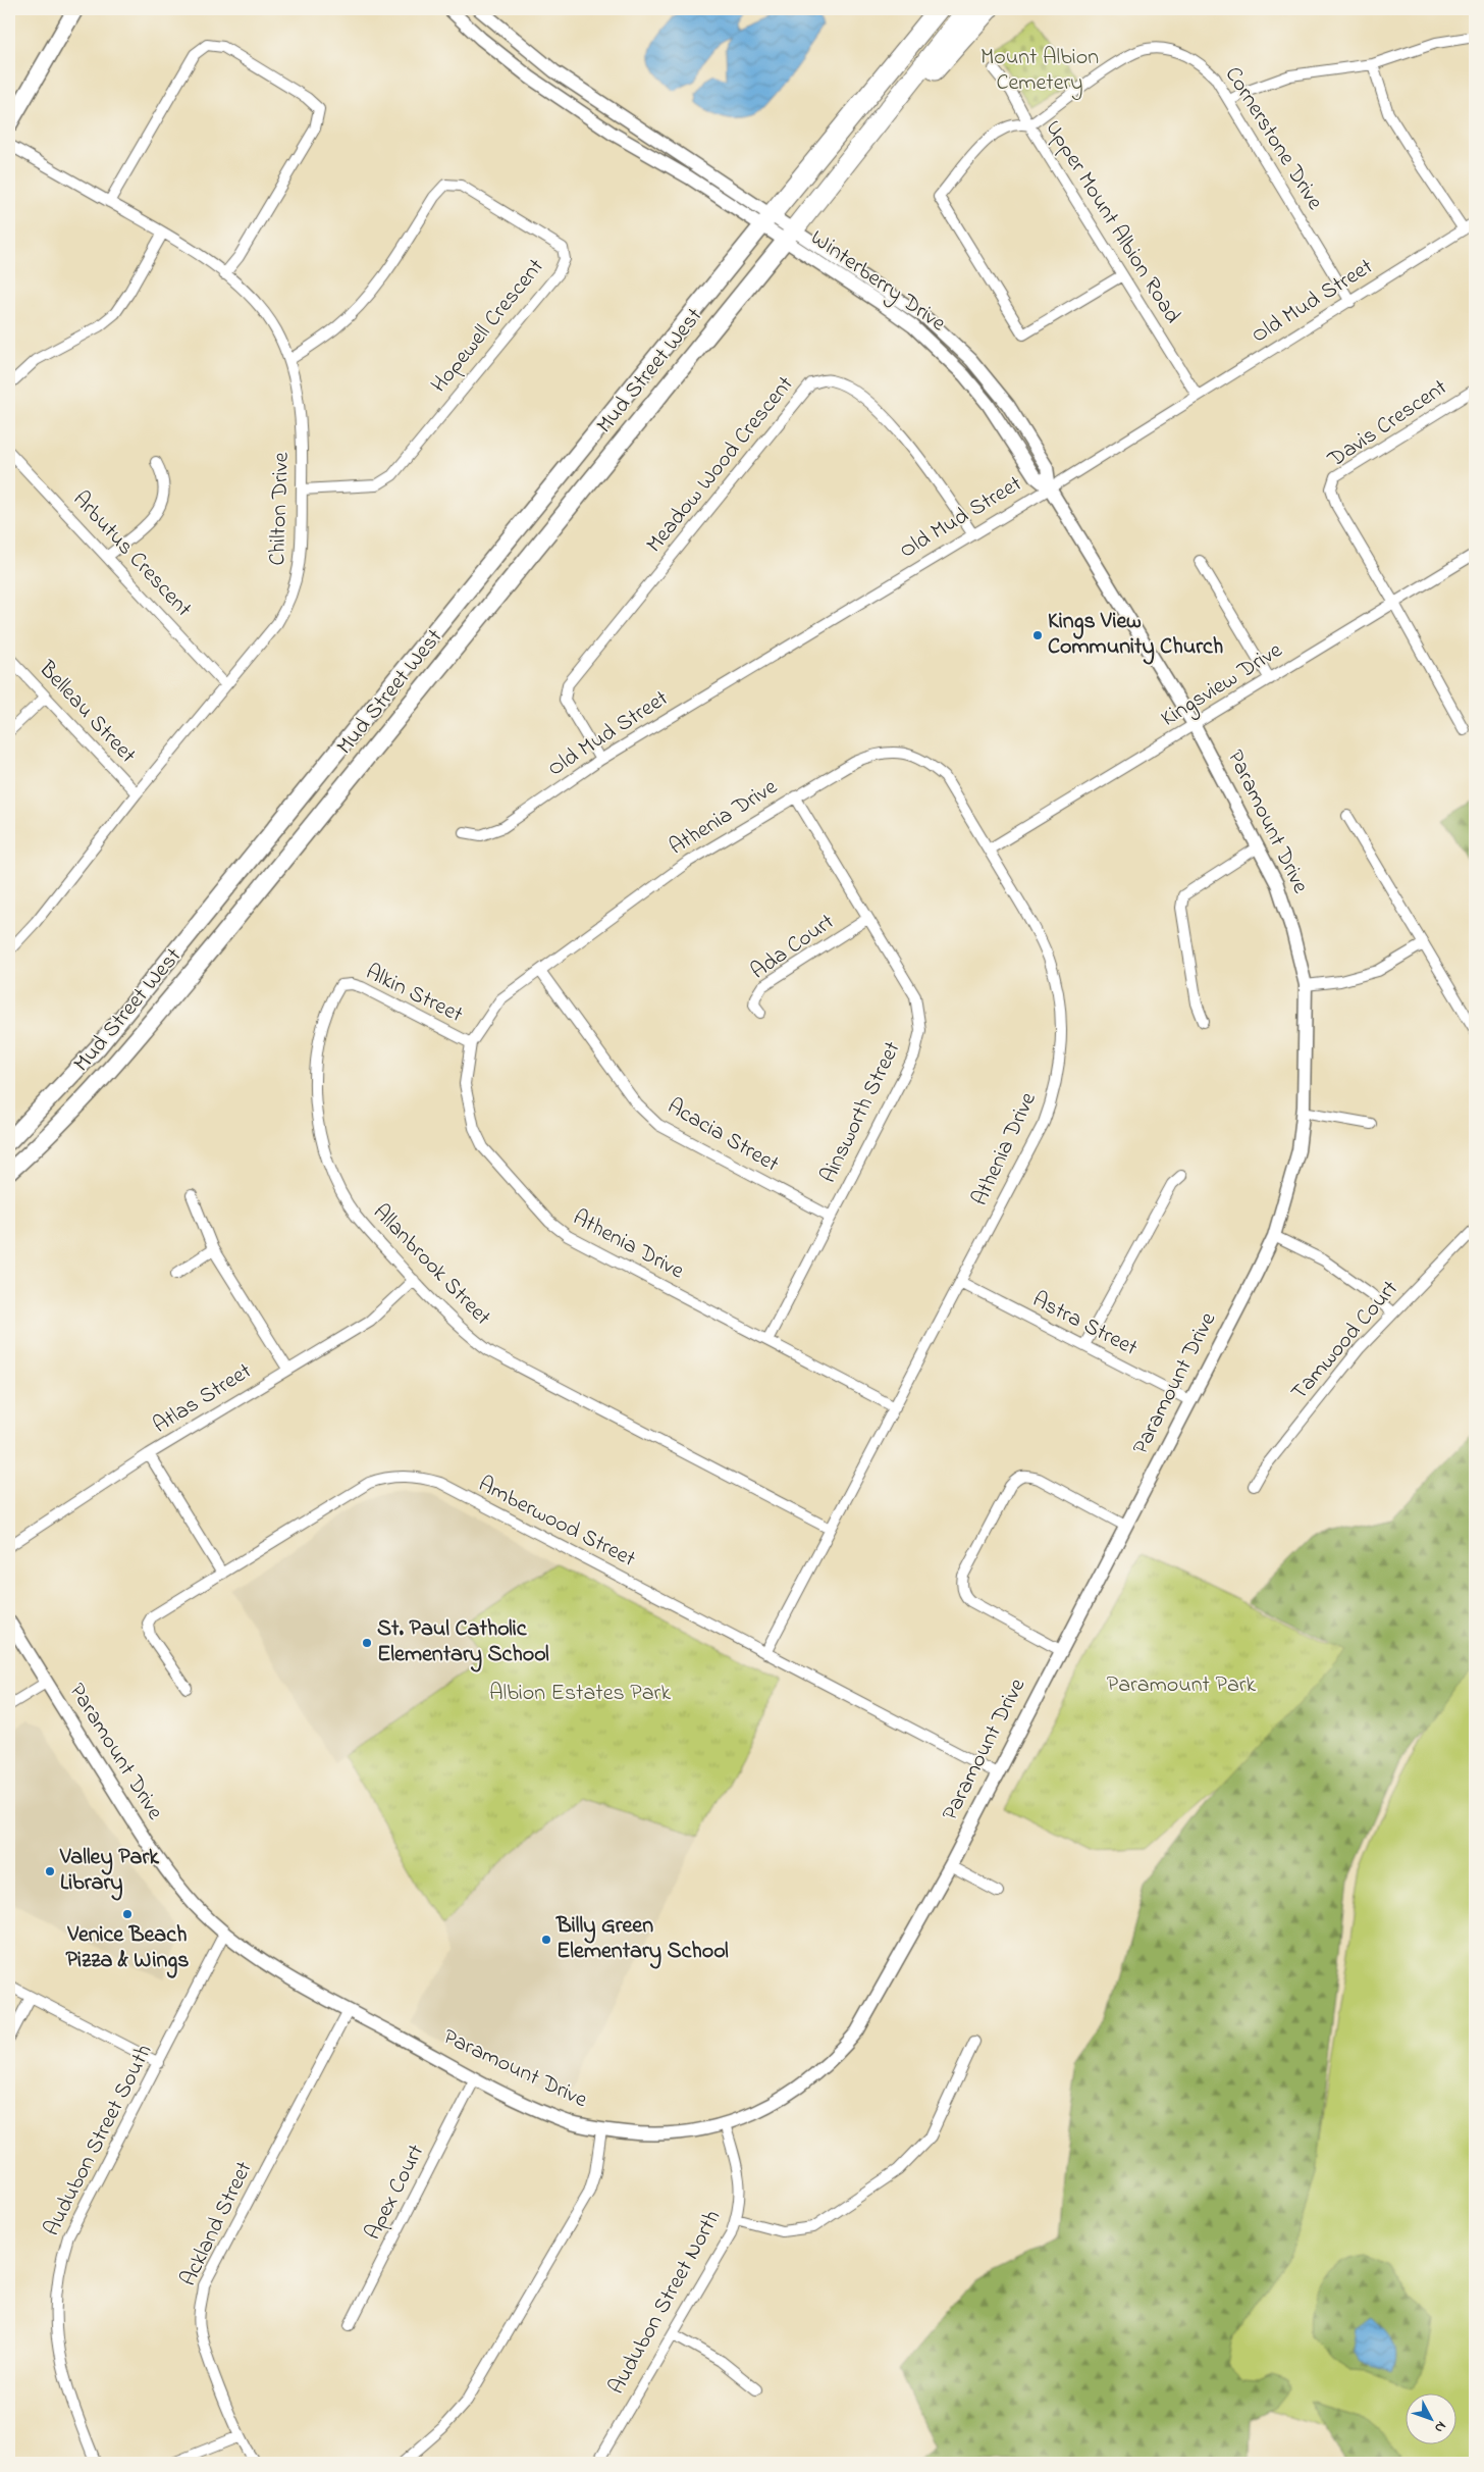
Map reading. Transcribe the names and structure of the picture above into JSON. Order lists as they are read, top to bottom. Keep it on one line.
{"streets":{"main road":["Mud Street West"],"street":["Cornerstone Drive","Upper Mount Albion Road","Winterberry Drive","Old Mud Street","Hopewell Crescent","Davis Crescent","Meadow Wood Crescent","Chilton Drive","Arbutus Crescent","Kingsview Drive","Belleau Street","Athenia Drive","Paramount Drive","Ada Court","Alkin Street","Ainsworth Street","Acacia Street","Allanbrook Street","Astra Street","Tamwood Court","Atlas Street","Amberwood Street","Audubon Street South","Apex Court","Ackland Street","Audubon Street North"]},"crossings":[["Cornerstone Drive","Upper Mount Albion Road"],["Cornerstone Drive","Old Mud Street"],["Upper Mount Albion Road","Old Mud Street"],["Winterberry Drive","Old Mud Street"],["Winterberry Drive","Mud Street West"],["Winterberry Drive","Paramount Drive"],["Old Mud Street","Meadow Wood Crescent"],["Old Mud Street","Paramount Drive"],["Hopewell Crescent","Chilton Drive"],["Davis Crescent","Kingsview Drive"],["Chilton Drive","Arbutus Crescent"],["Chilton Drive","Belleau Street"],["Kingsview Drive","Athenia Drive"],["Kingsview Drive","Paramount Drive"],["Athenia Drive","Alkin Street"],["Athenia Drive","Ainsworth Street"],["Athenia Drive","Acacia Street"],["Athenia Drive","Allanbrook Street"],["Athenia Drive","Astra Street"],["Athenia Drive","Amberwood Street"],["Paramount Drive","Astra Street"],["Paramount Drive","Amberwood Street"],["Paramount Drive","Audubon Street South"],["Paramount Drive","Apex Court"],["Paramount Drive","Ackland Street"],["Paramount Drive","Audubon Street North"],["Ada Court","Ainsworth Street"],["Alkin Street","Allanbrook Street"],["Ainsworth Street","Acacia Street"],["Allanbrook Street","Atlas Street"]],"parks":["Mount Albion Cemetery","Paramount Park","Albion Estates Park"],"places":["Kings View Community Church","St. Paul Catholic Elementary School","Valley Park Library","Venice Beach Pizza & Wings","Billy Green Elementary School"],"north":"bottom right"}
